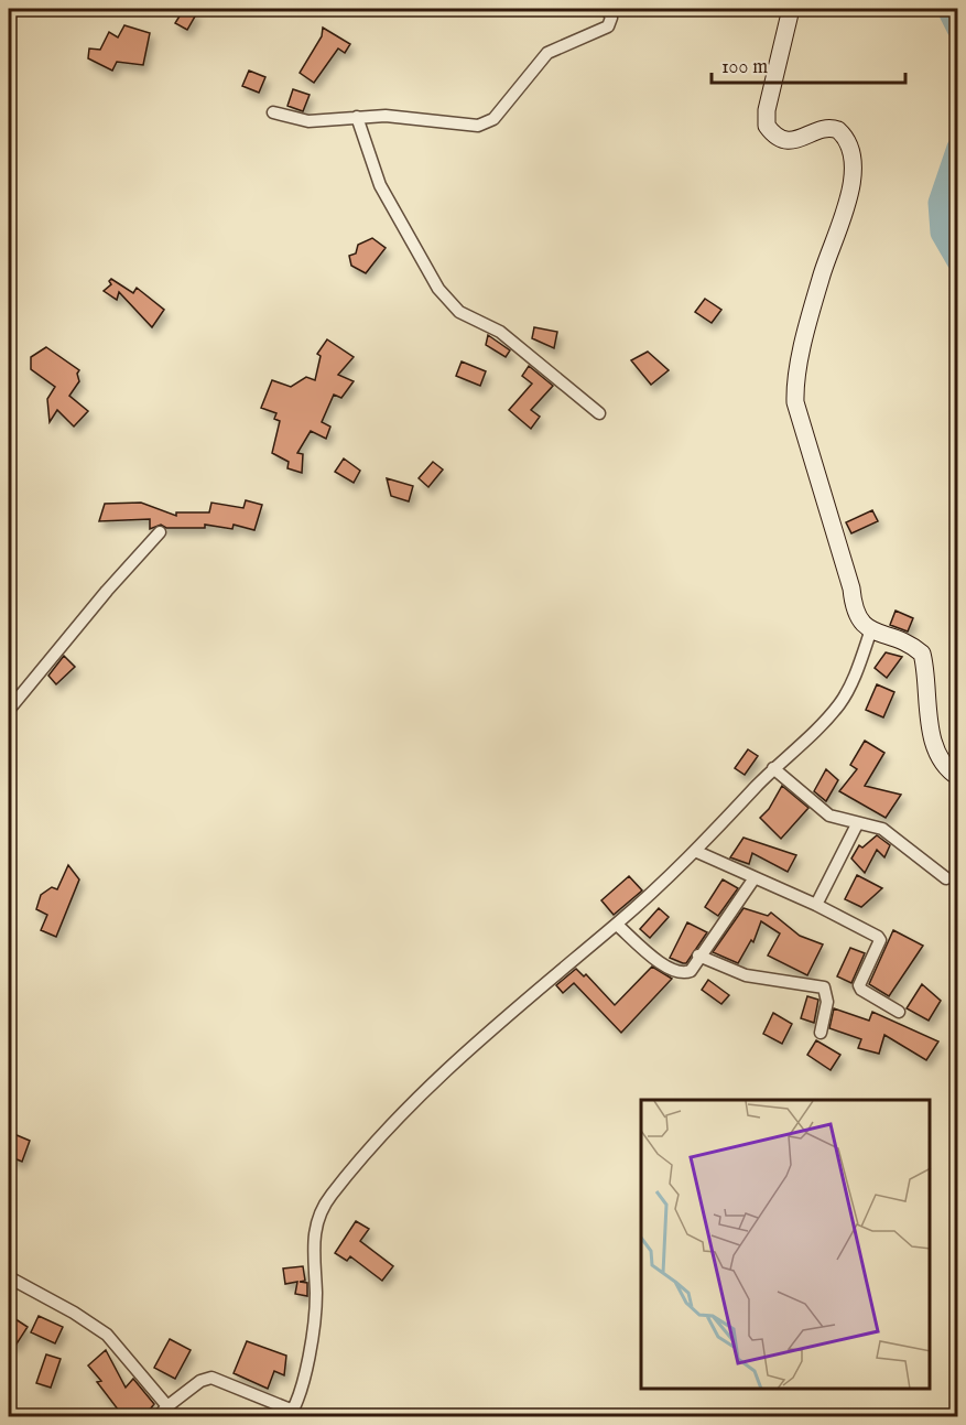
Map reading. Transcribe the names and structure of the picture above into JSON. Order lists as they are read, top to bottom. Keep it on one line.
{"scale_bar":"100 m"}
